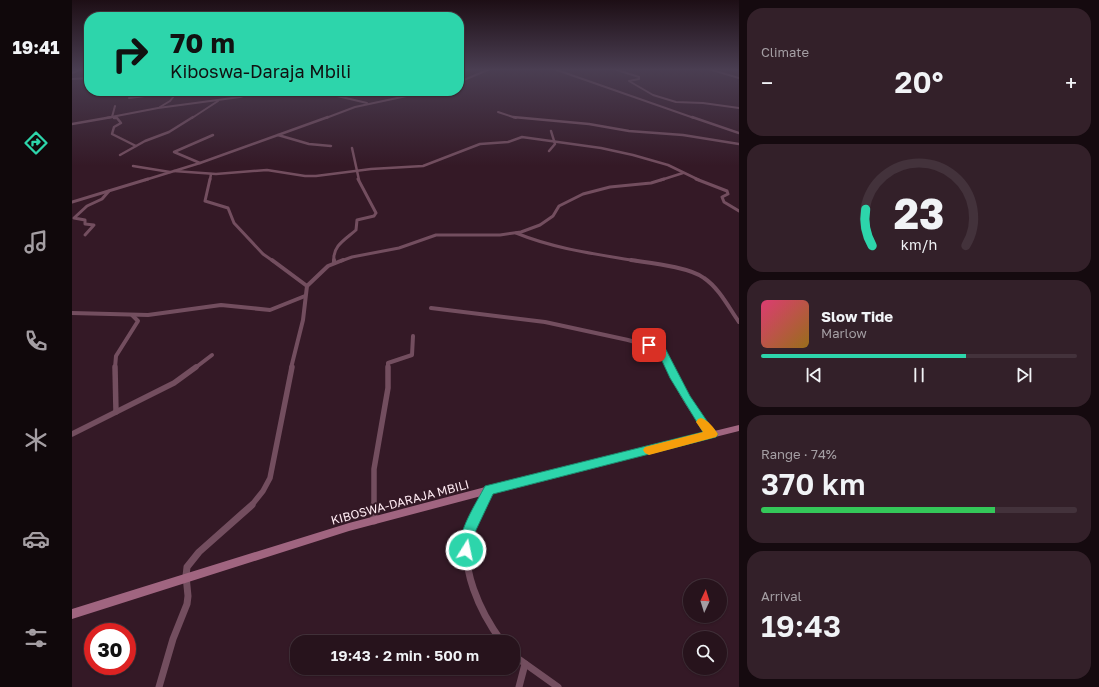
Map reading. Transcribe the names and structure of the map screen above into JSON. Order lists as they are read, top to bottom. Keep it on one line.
{"streets":{"main road":["KIBOSWA-DARAJA MBILI"]},"north":"top","page":{"tabs":"19:41","tile":["Climate",["Range · 74%","370 km"],["Arrival","19:43"]],"turn":["70 m","Kiboswa-Daraja Mbili"],"heat":["−","20°","+"],"song":["Slow Tide","Marlow"],"limit":"30","trip":"19:43 · 2 min · 500 m","gauge":["23","km/h"]}}
